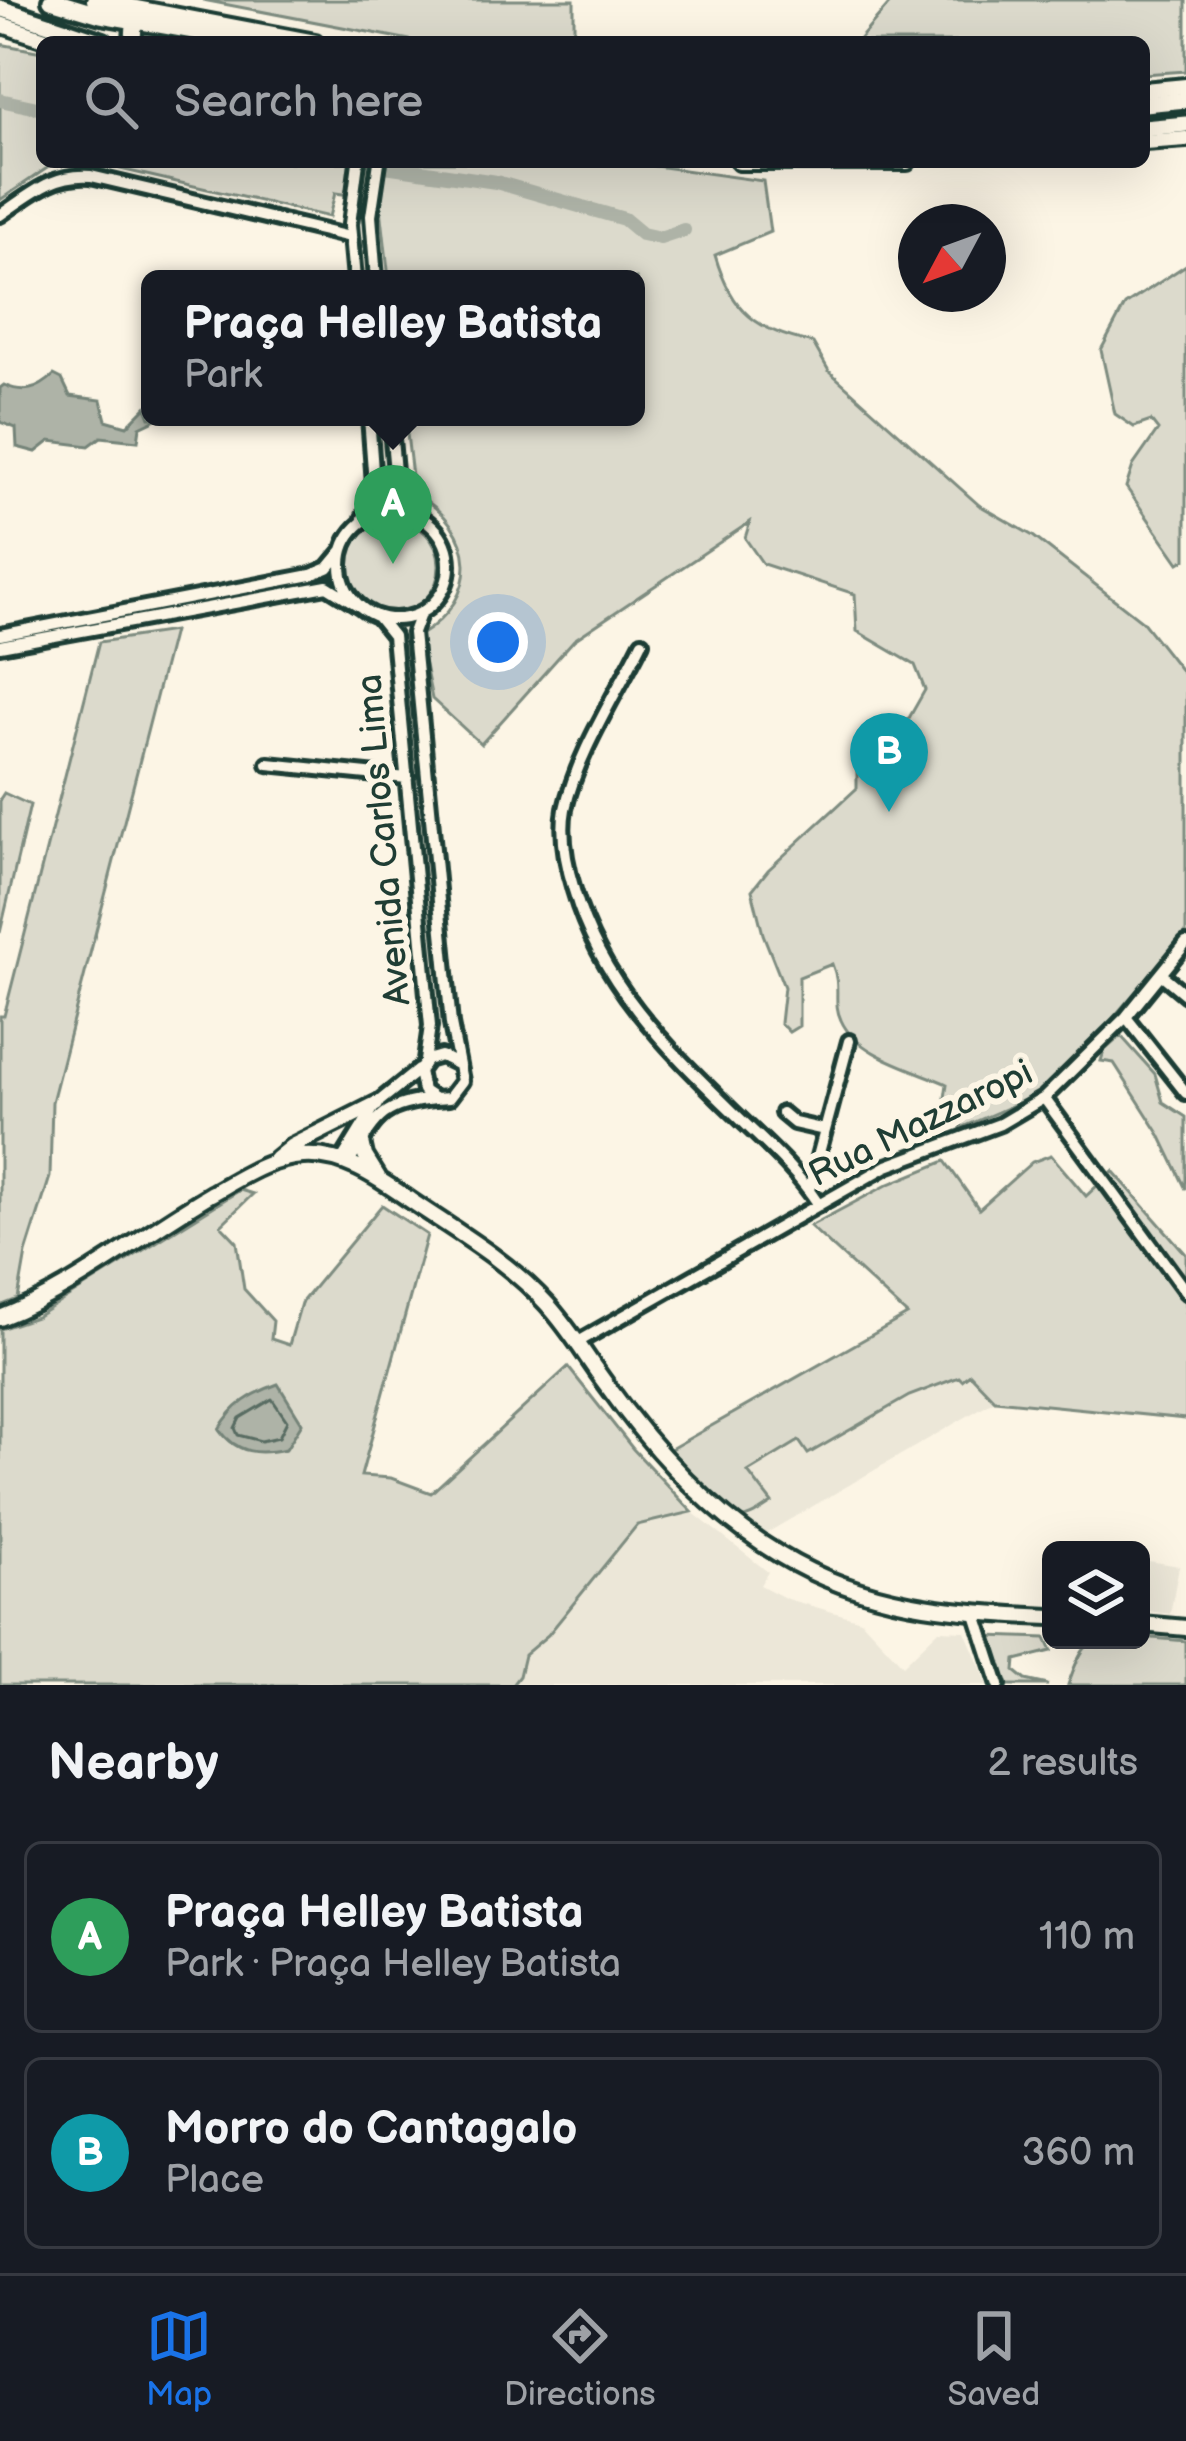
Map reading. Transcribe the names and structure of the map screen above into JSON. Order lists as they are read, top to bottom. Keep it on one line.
{"streets":{"street":["Avenida Carlos Lima","Rua Mazzaropi"]},"north":"bottom left","page":{"search":"Search here","popup":["Praça Helley Batista","Park"],"pins":["A","B"],"heading":["Nearby","2 results"],"list":[{"mark":"A","name":"Praça Helley Batista","note":"Park · Praça Helley Batista","value":"110 m"},{"mark":"B","name":"Morro do Cantagalo","note":"Place","value":"360 m"}],"nav":["Map","Directions","Saved"]}}
